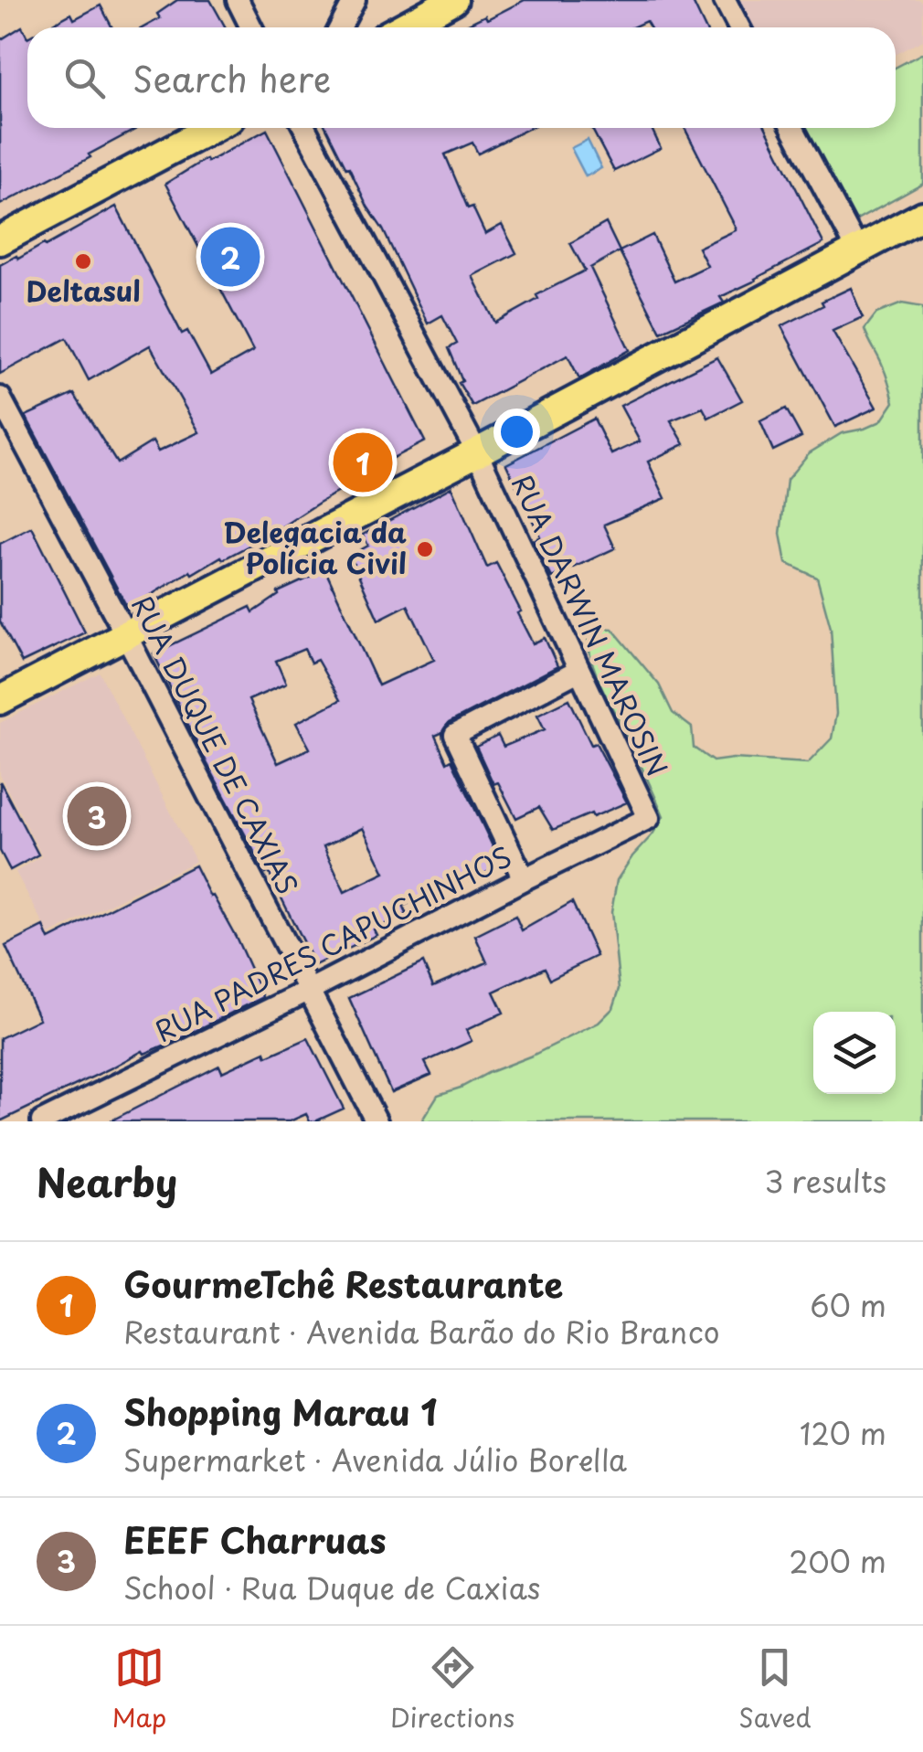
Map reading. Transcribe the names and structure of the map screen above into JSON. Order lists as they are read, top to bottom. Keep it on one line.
{"streets":{"street":["RUA DARWIN MAROSIN","RUA DUQUE DE CAXIAS","RUA PADRES CAPUCHINHOS"]},"crossings":[["RUA DARWIN MAROSIN","RUA PADRES CAPUCHINHOS"],["RUA DUQUE DE CAXIAS","RUA PADRES CAPUCHINHOS"]],"places":["Deltasul","Delegacia da Polícia Civil"],"page":{"search":"Search here","pins":["2","1","3"],"heading":["Nearby","3 results"],"list":[{"mark":"1","name":"GourmeTchê Restaurante","note":"Restaurant · Avenida Barão do Rio Branco","value":"60 m"},{"mark":"2","name":"Shopping Marau 1","note":"Supermarket · Avenida Júlio Borella","value":"120 m"},{"mark":"3","name":"EEEF Charruas","note":"School · Rua Duque de Caxias","value":"200 m"}],"nav":["Map","Directions","Saved"]}}
